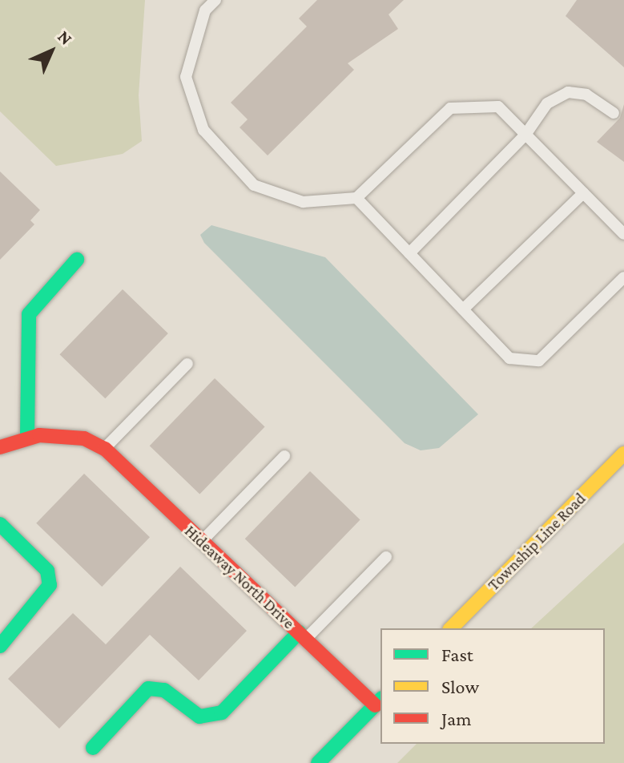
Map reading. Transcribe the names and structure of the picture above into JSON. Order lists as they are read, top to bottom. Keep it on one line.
{"streets":{"street":["Township Line Road","Hideaway North Drive"]},"legend":["Fast","Slow","Jam"],"north":"top right"}
